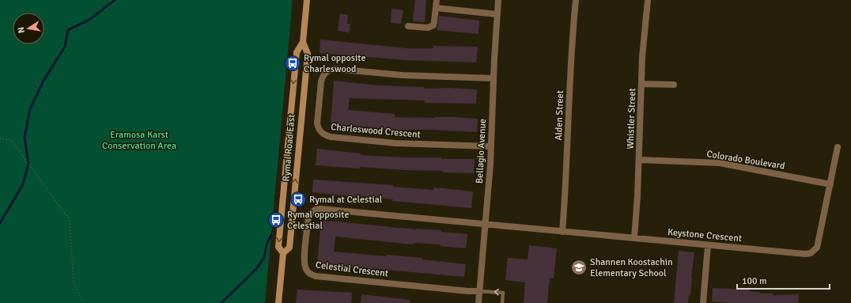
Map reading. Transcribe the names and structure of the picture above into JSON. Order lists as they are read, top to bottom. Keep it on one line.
{"streets":{"main road":["Rymal Road East"],"street":["Alden Street","Whistler Street","Charleswood Crescent","Bellagio Avenue","Colorado Boulevard","Keystone Crescent","Celestial Crescent"]},"crossings":[["Alden Street","Keystone Crescent"],["Whistler Street","Colorado Boulevard"],["Whistler Street","Keystone Crescent"],["Charleswood Crescent","Bellagio Avenue"],["Bellagio Avenue","Keystone Crescent"],["Bellagio Avenue","Celestial Crescent"],["Colorado Boulevard","Keystone Crescent"],["Keystone Crescent","Celestial Crescent"]],"parks":["Eramosa Karst Conservation Area"],"places":{"bus stop":["Rymal opposite Charleswood","Rymal at Celestial","Rymal opposite Celestial"],"school or university":["Shannen Koostachin Elementary School"]},"scale_bar":"100 m","north":"left"}
